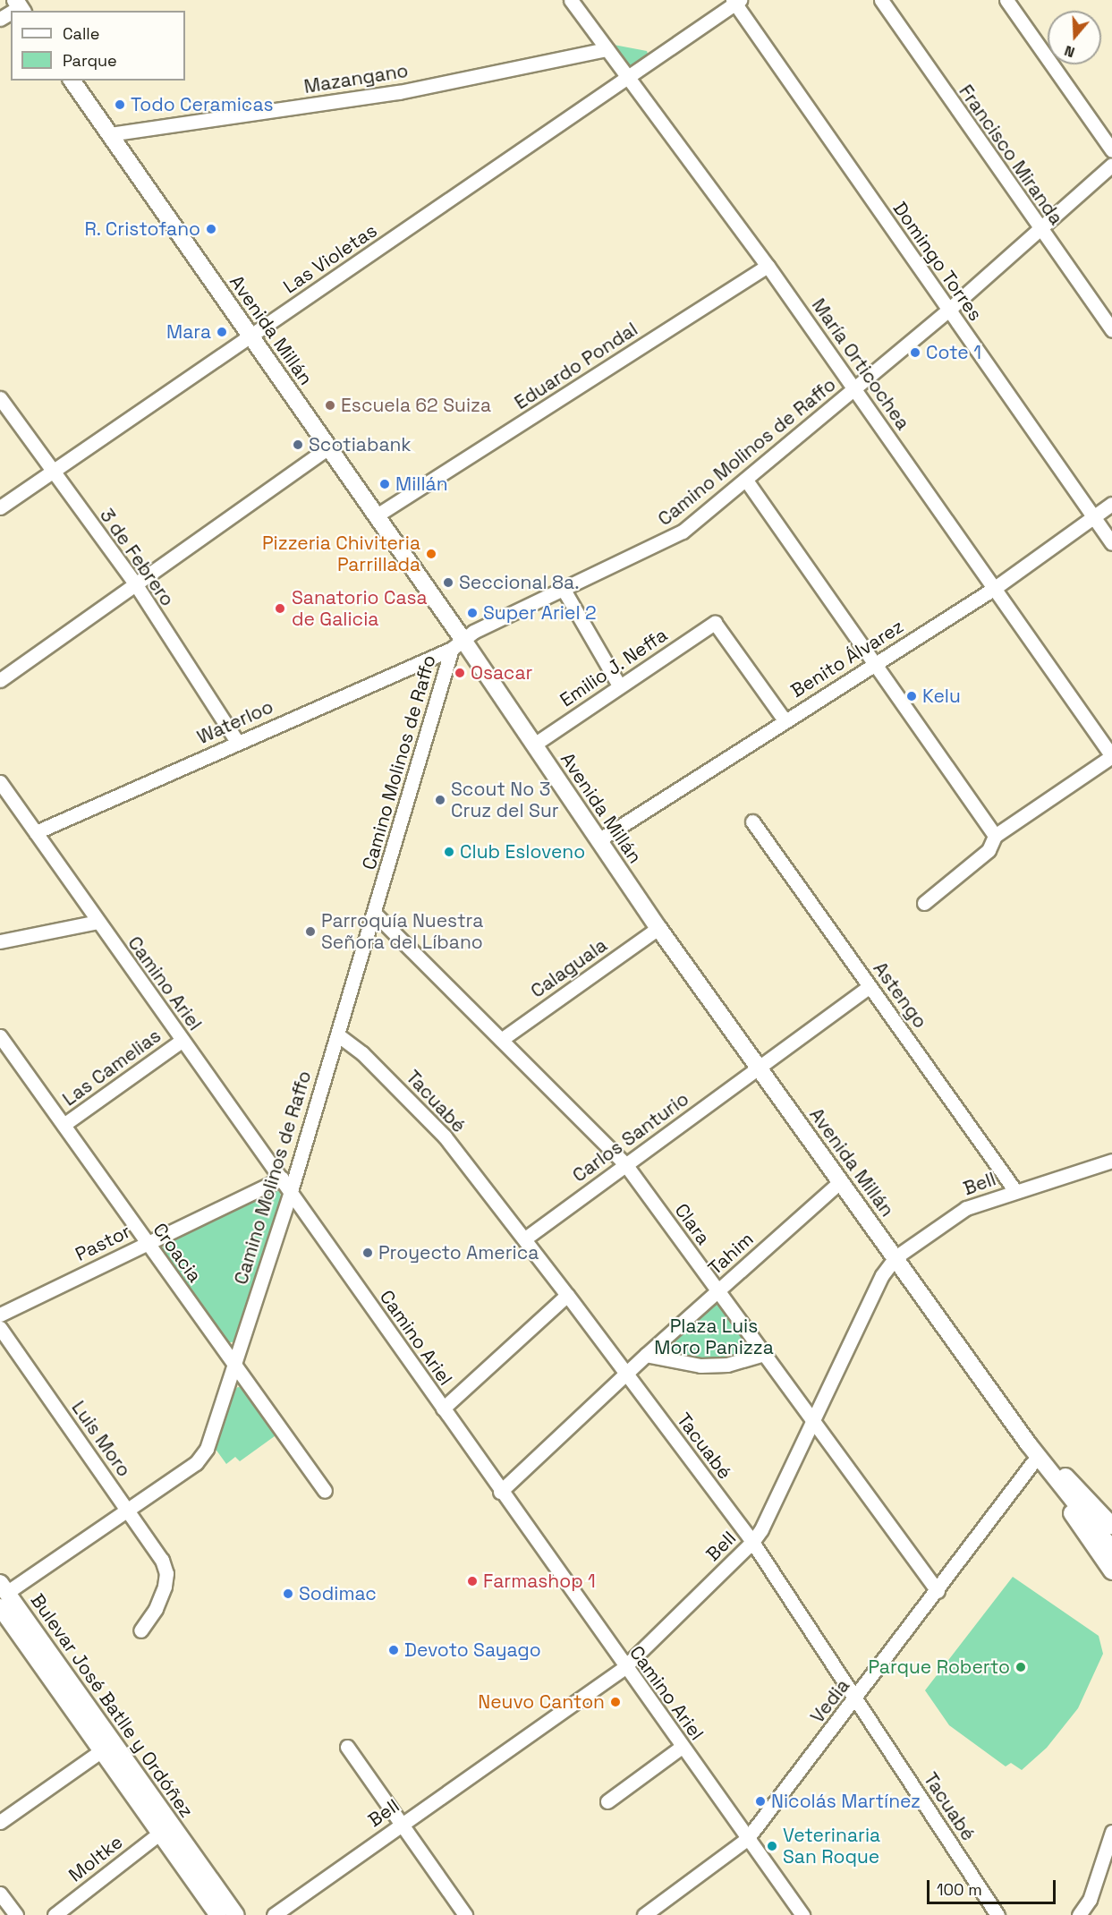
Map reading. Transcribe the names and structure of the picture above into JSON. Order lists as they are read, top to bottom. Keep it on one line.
{"streets":{"main road":["Avenida Millán","Bulevar José Batlle y Ordóñez"],"street":["Mazangano","Francisco Miranda","Las Violetas","Domingo Torres","María Orticochea","Eduardo Pondal","Camino Molinos de Raffo","3 de Febrero","Benito Álvarez","Emilio J. Neffa","Waterloo","Calaguala","Camino Ariel","Astengo","Las Camelias","Tacuabé","Carlos Santurio","Bell","Clara","Pastor","Croacia","Tahim","Luis Moro","Vedia","Moltke"]},"crossings":[["Mazangano","Avenida Millán"],["Mazangano","María Orticochea"],["Francisco Miranda","Camino Molinos de Raffo"],["Las Violetas","Avenida Millán"],["Las Violetas","María Orticochea"],["Las Violetas","3 de Febrero"],["Domingo Torres","Camino Molinos de Raffo"],["Domingo Torres","Benito Álvarez"],["Avenida Millán","Eduardo Pondal"],["Avenida Millán","Camino Molinos de Raffo"],["Avenida Millán","Benito Álvarez"],["Avenida Millán","Emilio J. Neffa"],["Avenida Millán","Waterloo"],["Avenida Millán","Calaguala"],["Avenida Millán","Carlos Santurio"],["Avenida Millán","Bell"],["Avenida Millán","Tahim"],["Avenida Millán","Vedia"],["María Orticochea","Eduardo Pondal"],["María Orticochea","Camino Molinos de Raffo"],["María Orticochea","Benito Álvarez"],["Camino Molinos de Raffo","Waterloo"],["Camino Molinos de Raffo","Camino Ariel"],["Camino Molinos de Raffo","Tacuabé"],["Camino Molinos de Raffo","Clara"],["Camino Molinos de Raffo","Croacia"],["Camino Molinos de Raffo","Luis Moro"],["3 de Febrero","Waterloo"],["Benito Álvarez","Emilio J. Neffa"],["Waterloo","Camino Ariel"],["Calaguala","Clara"],["Camino Ariel","Las Camelias"],["Camino Ariel","Bell"],["Camino Ariel","Pastor"],["Camino Ariel","Tahim"],["Camino Ariel","Vedia"],["Astengo","Carlos Santurio"],["Astengo","Bell"],["Las Camelias","Croacia"],["Tacuabé","Carlos Santurio"],["Tacuabé","Bell"],["Tacuabé","Tahim"],["Tacuabé","Vedia"],["Carlos Santurio","Clara"],["Bell","Clara"],["Clara","Tahim"],["Clara","Vedia"],["Pastor","Croacia"],["Bulevar José Batlle y Ordóñez","Moltke"]],"parks":["Plaza Luis Moro Panizza"],"places":["Todo Ceramicas","R. Cristofano","Mara","Cote 1","Escuela 62 Suiza","Scotiabank","Millán","Pizzeria Chiviteria Parrillada","Seccional 8a.","Sanatorio Casa de Galicia","Super Ariel 2","Osacar","Kelu","Scout No 3 Cruz del Sur","Club Esloveno","Parroquía Nuestra Señora del Líbano","Proyecto America","Farmashop 1","Sodimac","Devoto Sayago","Parque Roberto","Neuvo Canton","Nicolás Martínez","Veterinaria San Roque"],"legend":["Calle","Parque"],"scale_bar":"100 m","north":"bottom"}
